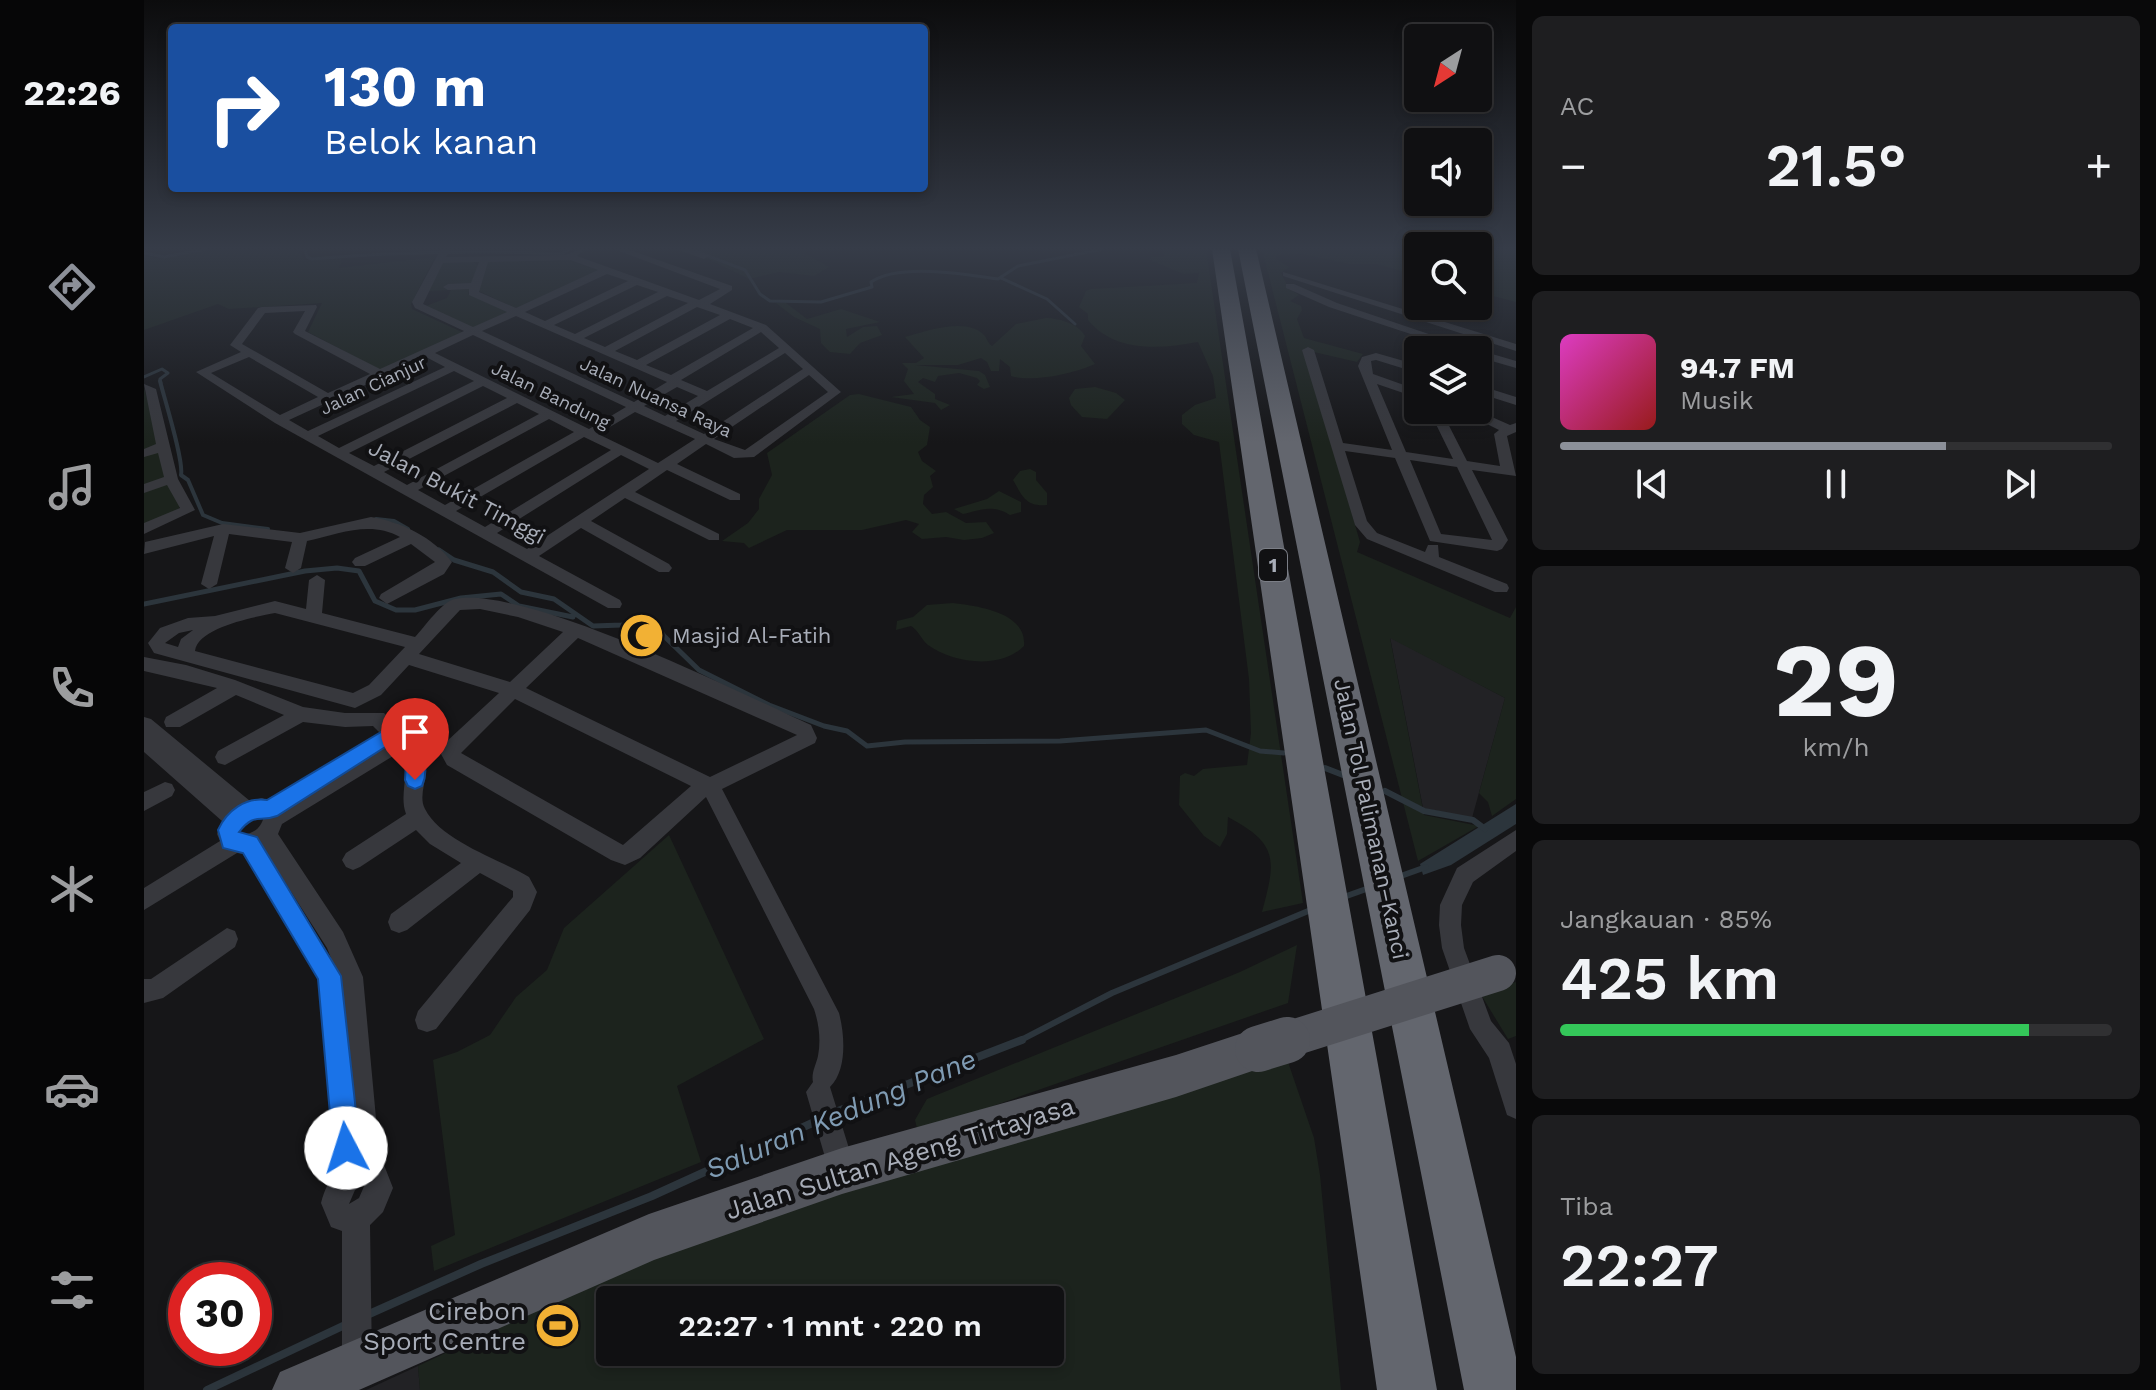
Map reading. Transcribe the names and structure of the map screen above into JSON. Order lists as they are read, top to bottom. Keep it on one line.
{"streets":{"highway":["1","Jalan Tol Palimanan–Kanci"],"main road":["Jalan Sultan Ageng Tirtayasa"],"street":["Jalan Cianjur","Jalan Bandung","Jalan Nuansa Raya","Jalan Bukit Timggi"]},"crossings":[["Jalan Cianjur","Jalan Bandung"],["Jalan Cianjur","Jalan Bukit Timggi"]],"water":["Saluran Kedung Pane"],"places":{"mosque":["Masjid Al-Fatih"],"sports":["Cirebon Sport Centre"]},"north":"bottom left","page":{"tabs":"22:26","tile":["AC",["29","km/h"],["Jangkauan · 85%","425 km"],["Tiba","22:27"]],"turn":["130 m","Belok kanan"],"heat":["−","21.5°","+"],"song":["94.7 FM","Musik"],"limit":"30","trip":"22:27 · 1 mnt · 220 m"}}
